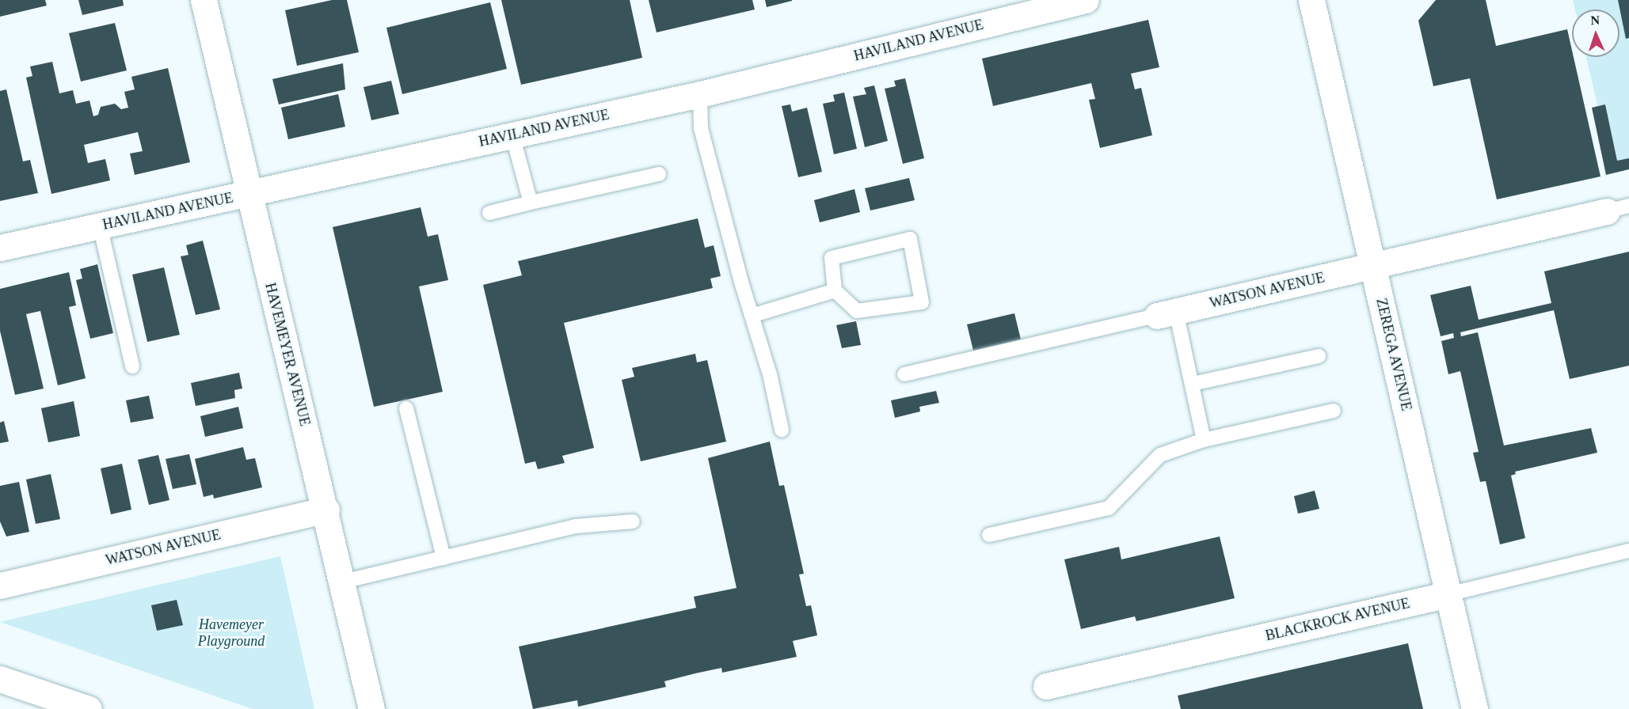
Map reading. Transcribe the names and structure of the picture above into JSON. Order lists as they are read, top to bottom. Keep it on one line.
{"streets":{"street":["HAVILAND AVENUE","WATSON AVENUE","HAVEMEYER AVENUE","ZEREGA AVENUE","BLACKROCK AVENUE"]},"crossings":[["HAVILAND AVENUE","HAVEMEYER AVENUE"],["WATSON AVENUE","HAVEMEYER AVENUE"],["WATSON AVENUE","ZEREGA AVENUE"],["ZEREGA AVENUE","BLACKROCK AVENUE"]],"parks":["Havemeyer Playground"],"north":"top"}
